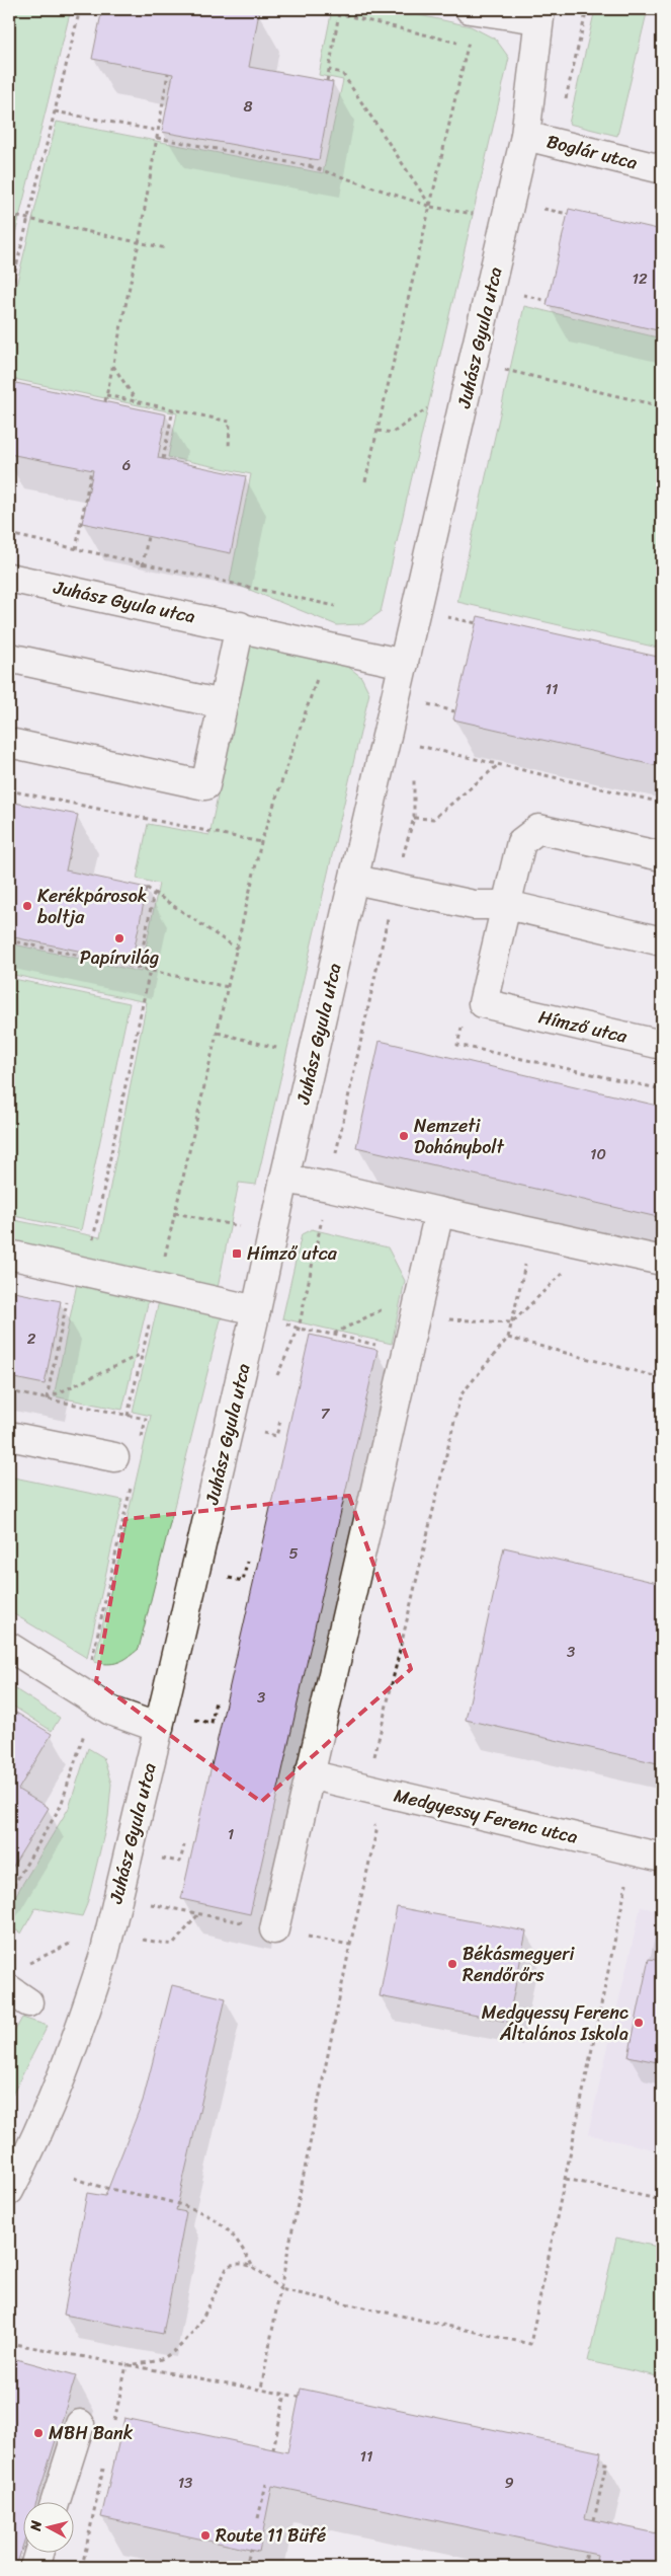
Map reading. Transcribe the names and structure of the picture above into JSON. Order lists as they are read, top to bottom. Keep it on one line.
{"streets":{"street":["Boglár utca","Juhász Gyula utca","Hímző utca","Medgyessy Ferenc utca"]},"crossings":[["Boglár utca","Juhász Gyula utca"]],"places":{"other":["Kerékpárosok boltja","Papírvilág","Nemzeti Dohánybolt","Békásmegyeri Rendőrőrs","Medgyessy Ferenc Általános Iskola","MBH Bank","Route 11 Büfé"],"transit":["Hímző utca"]},"house_numbers":["8","12","6","11","10","2","7","5","3","3","1","11","13","9"],"north":"left"}
